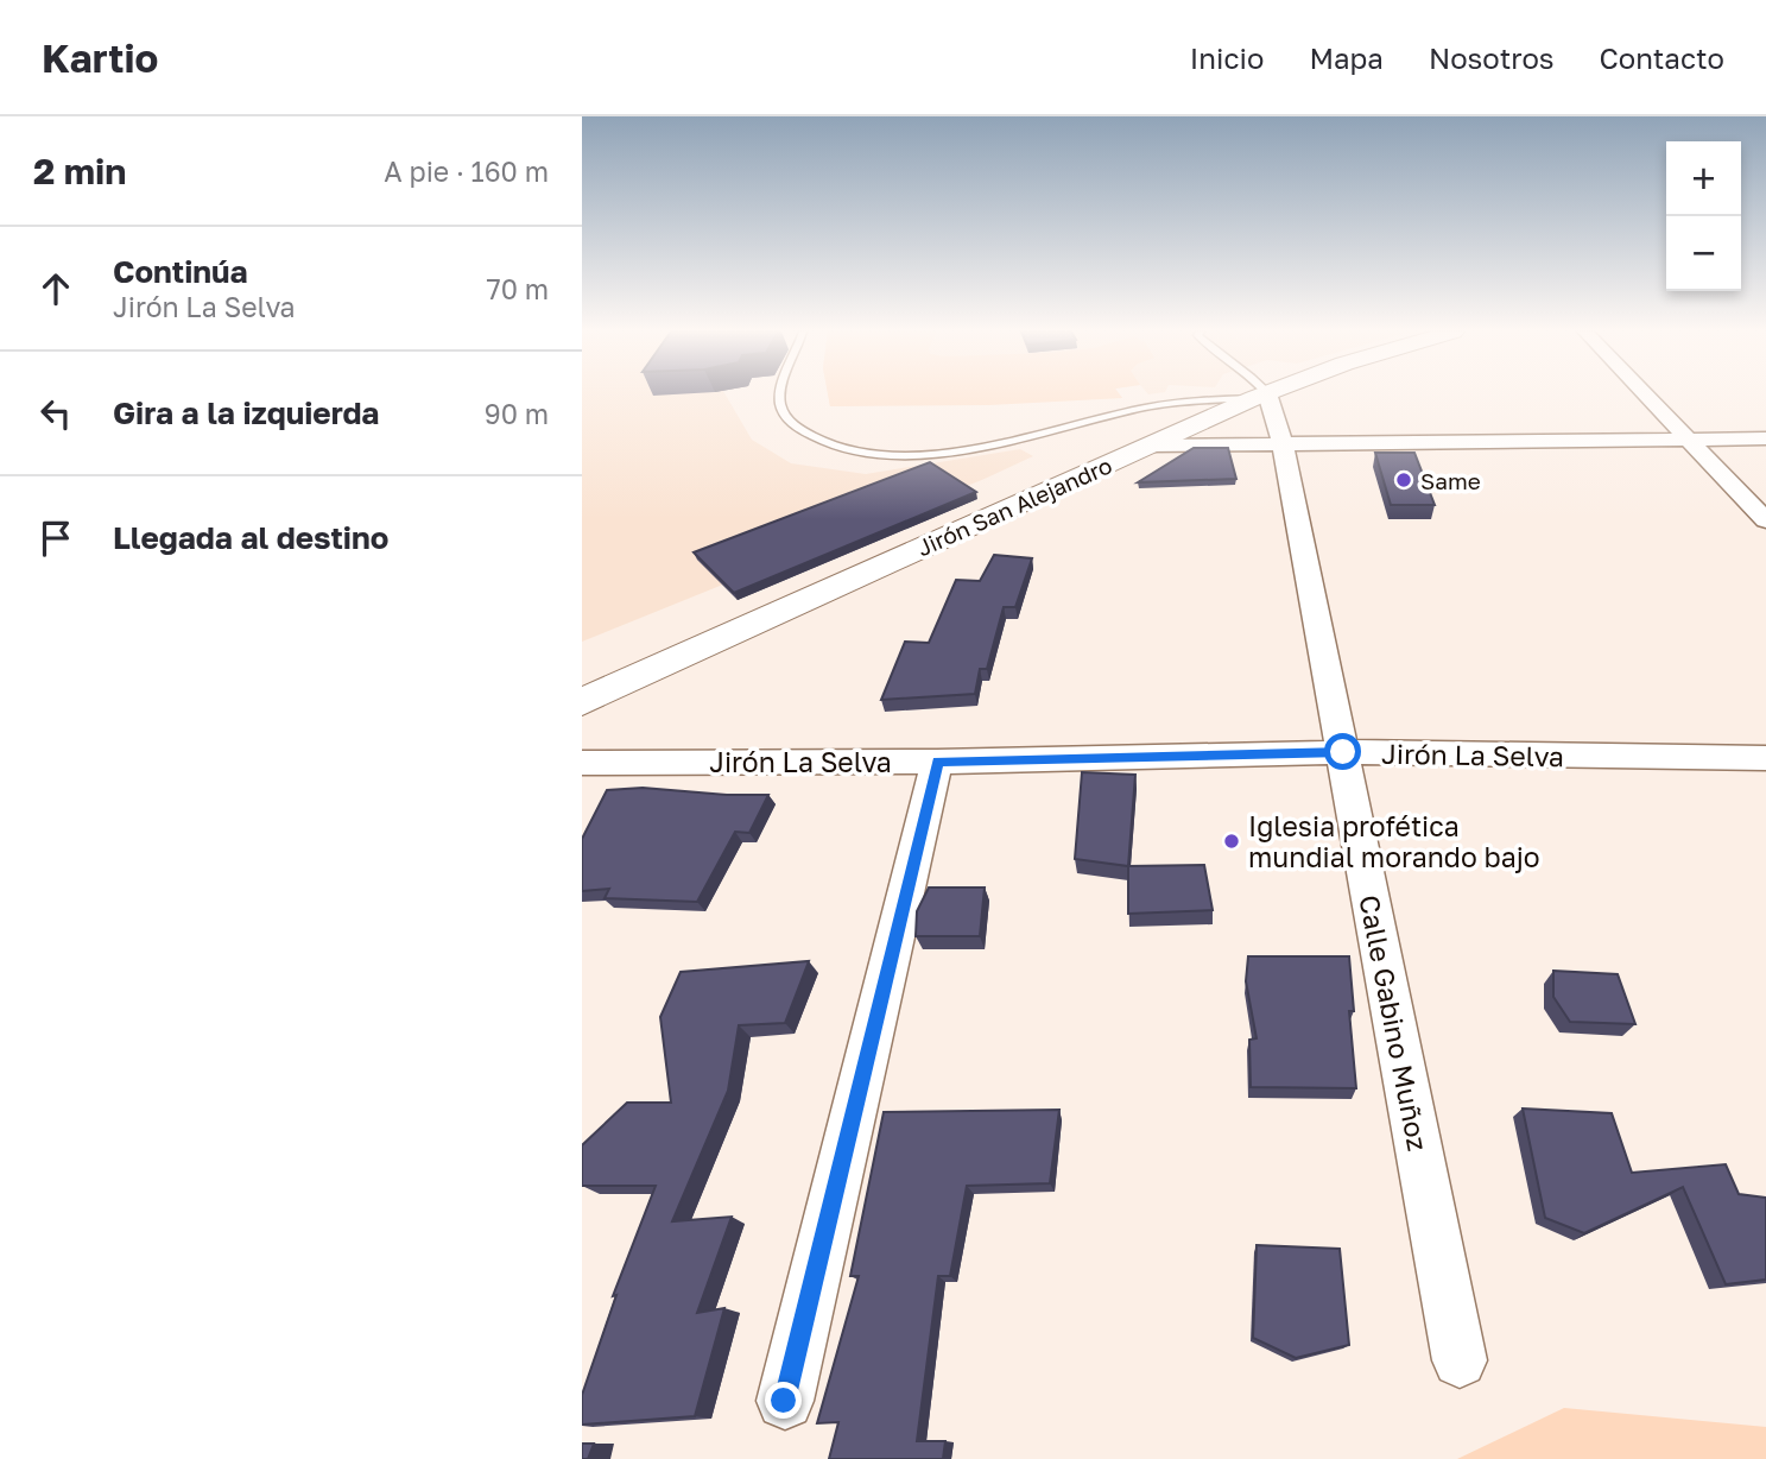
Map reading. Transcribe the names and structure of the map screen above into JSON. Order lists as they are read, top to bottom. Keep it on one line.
{"streets":{"street":["Jirón San Alejandro","Jirón La Selva","Calle Gabino Muñoz"]},"crossings":[["Jirón San Alejandro","Calle Gabino Muñoz"],["Jirón La Selva","Calle Gabino Muñoz"]],"places":["Same","Iglesia profética mundial morando bajo"],"page":{"header":"Kartio","nav":["Inicio","Mapa","Nosotros","Contacto"],"heading":["2 min","A pie · 160 m"],"map_buttons":["+","−"],"list":[["Continúa","Jirón La Selva","70 m"],["Gira a la izquierda","90 m"],"Llegada al destino"]}}
